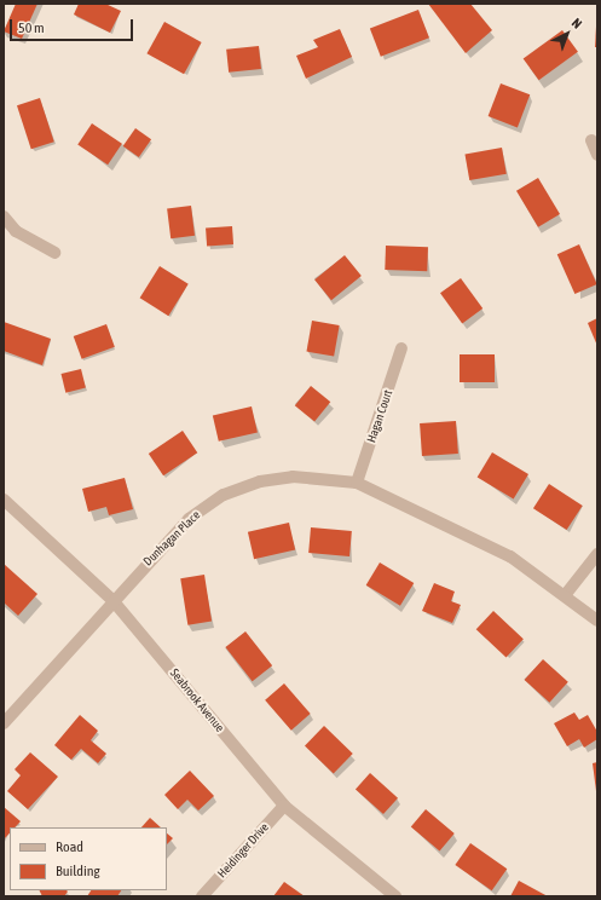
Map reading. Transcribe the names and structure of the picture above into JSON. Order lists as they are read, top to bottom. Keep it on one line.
{"streets":{"street":["Hagan Court","Dunhagan Place","Seabrook Avenue","Heidinger Drive"]},"crossings":[["Hagan Court","Dunhagan Place"],["Dunhagan Place","Seabrook Avenue"],["Seabrook Avenue","Heidinger Drive"]],"legend":["Road","Building"],"scale_bar":"50 m","north":"top right"}
